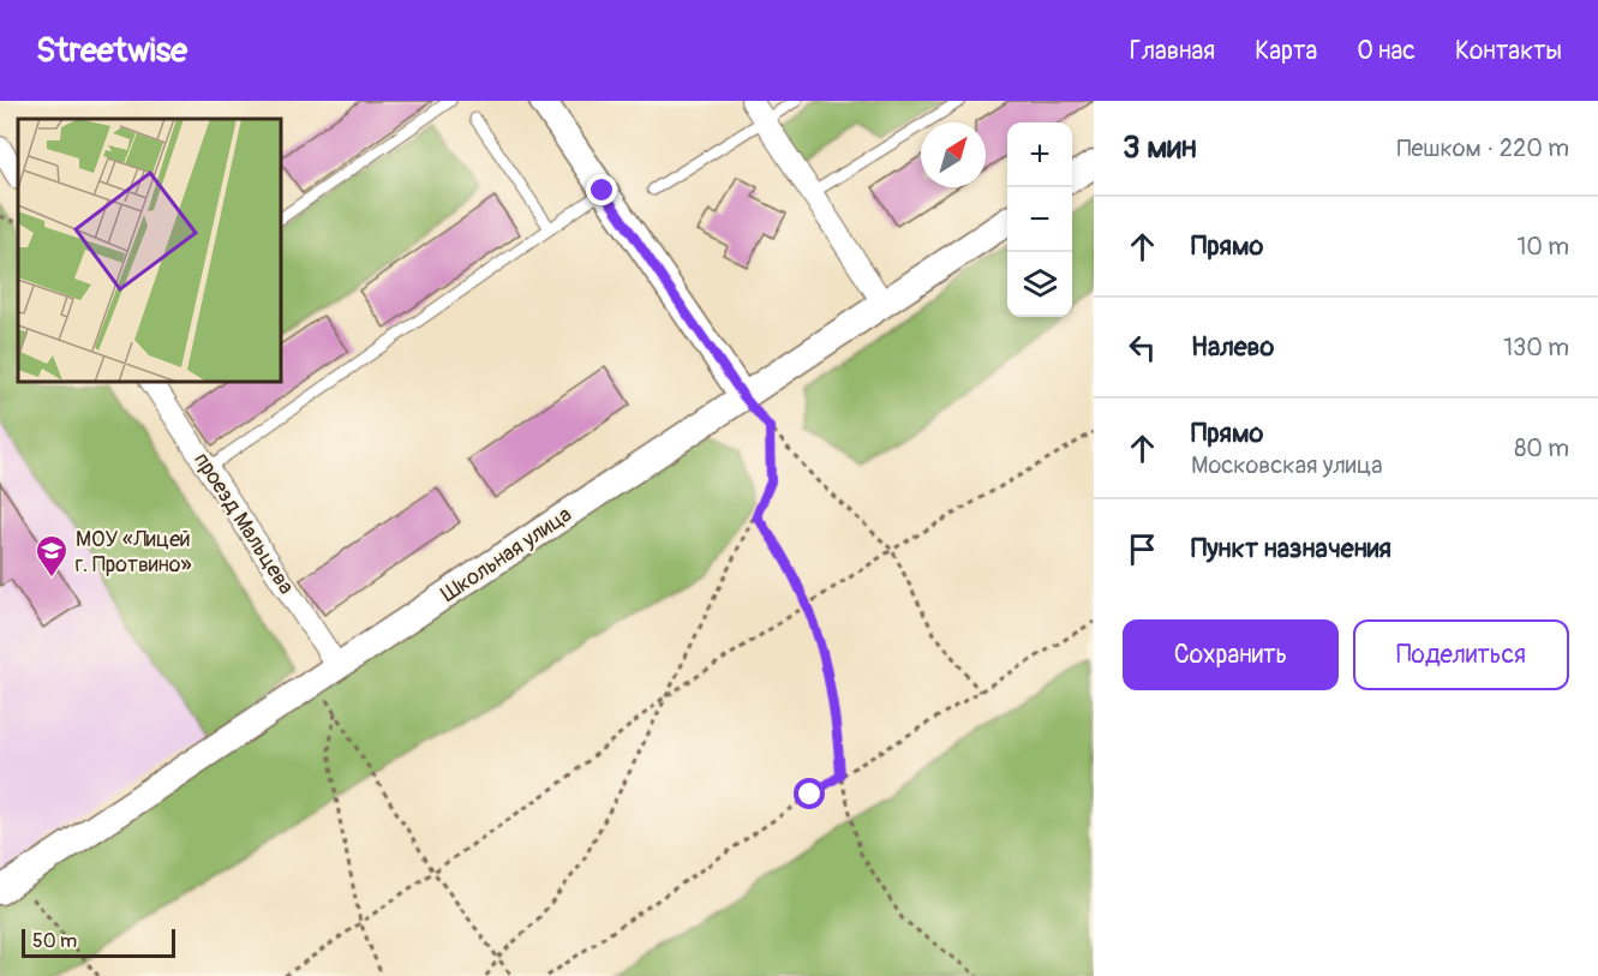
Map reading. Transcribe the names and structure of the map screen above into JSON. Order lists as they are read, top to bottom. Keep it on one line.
{"streets":{"street":["проезд Мальцева","Школьная улица"]},"crossings":[["проезд Мальцева","Школьная улица"]],"places":{"school or university":["МОУ «Лицей г. Протвино»"]},"scale_bar":"50 m","north":"top right","page":{"header":"Streetwise","nav":["Главная","Карта","О нас","Контакты"],"heading":["3 мин","Пешком · 220 m"],"map_buttons":["+","−"],"list":[["Прямо","10 m"],["Налево","130 m"],["Прямо","Московская улица","80 m"],"Пункт назначения"],"buttons":["Сохранить","Поделиться"],"scale":"50 m"}}
